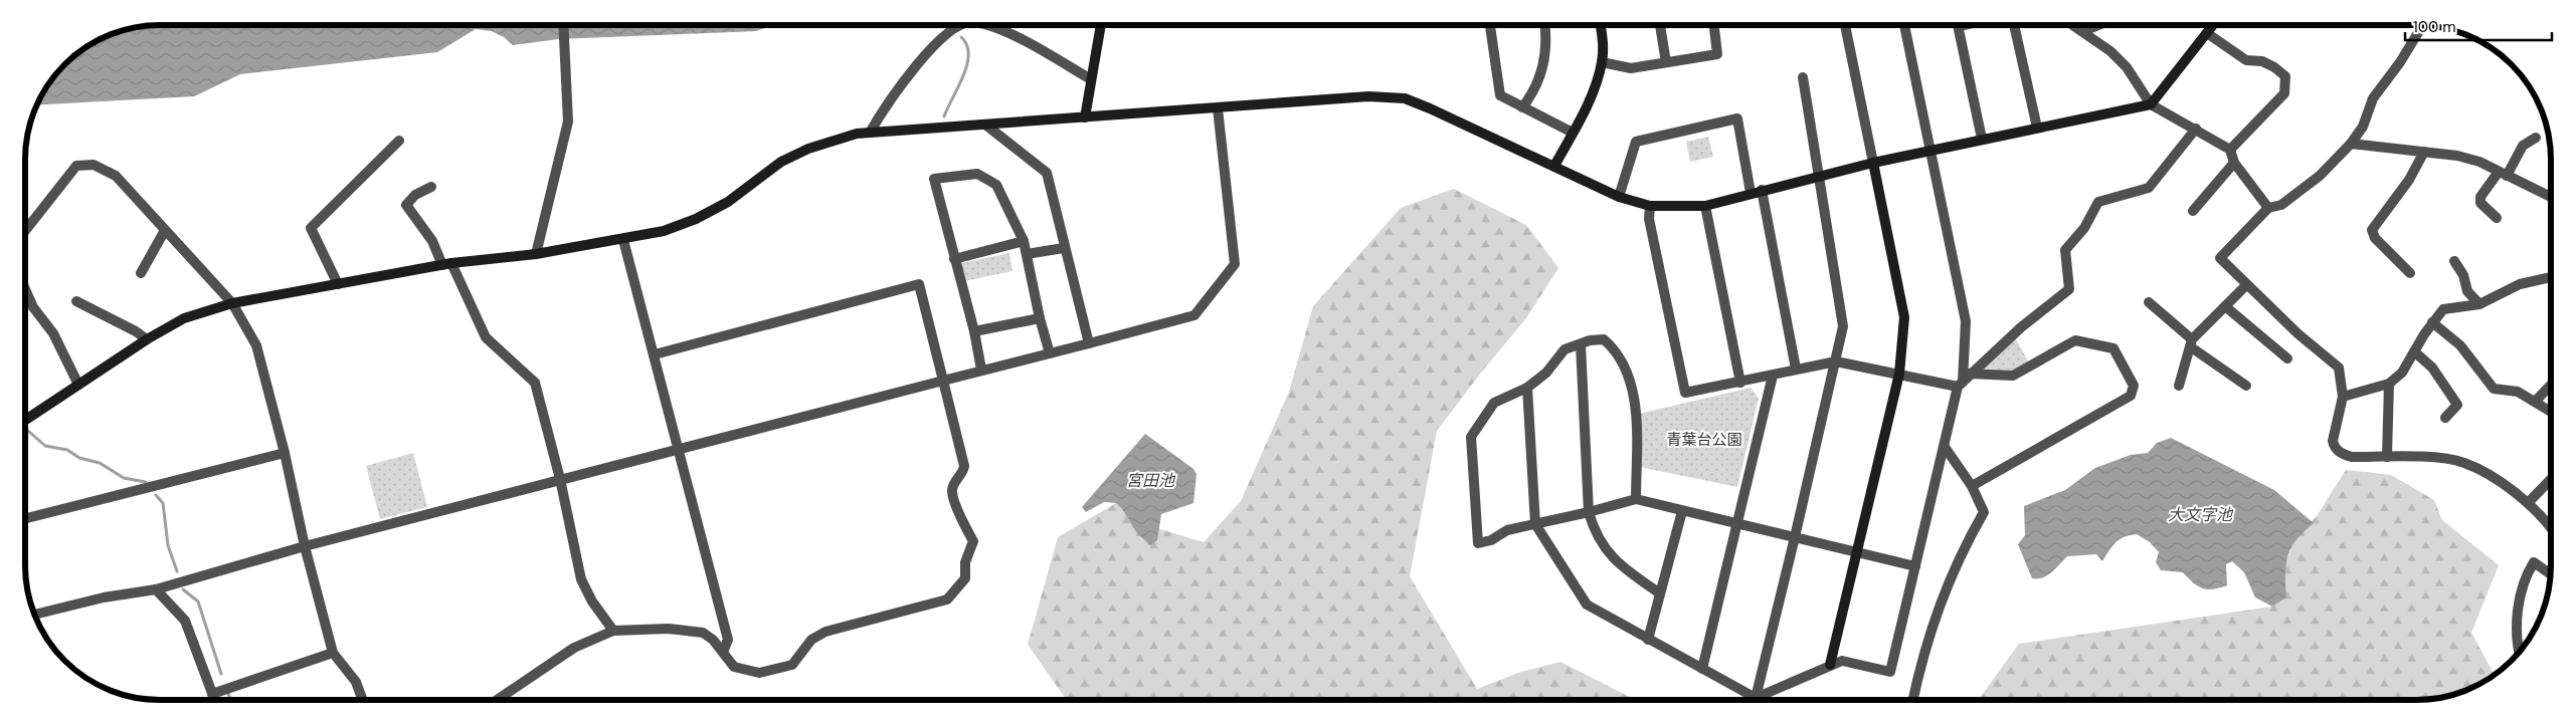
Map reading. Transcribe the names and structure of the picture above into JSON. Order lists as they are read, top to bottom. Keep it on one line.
{"water":["宮田池","大文字池"],"parks":["青葉台公園"],"scale_bar":"100 m"}
